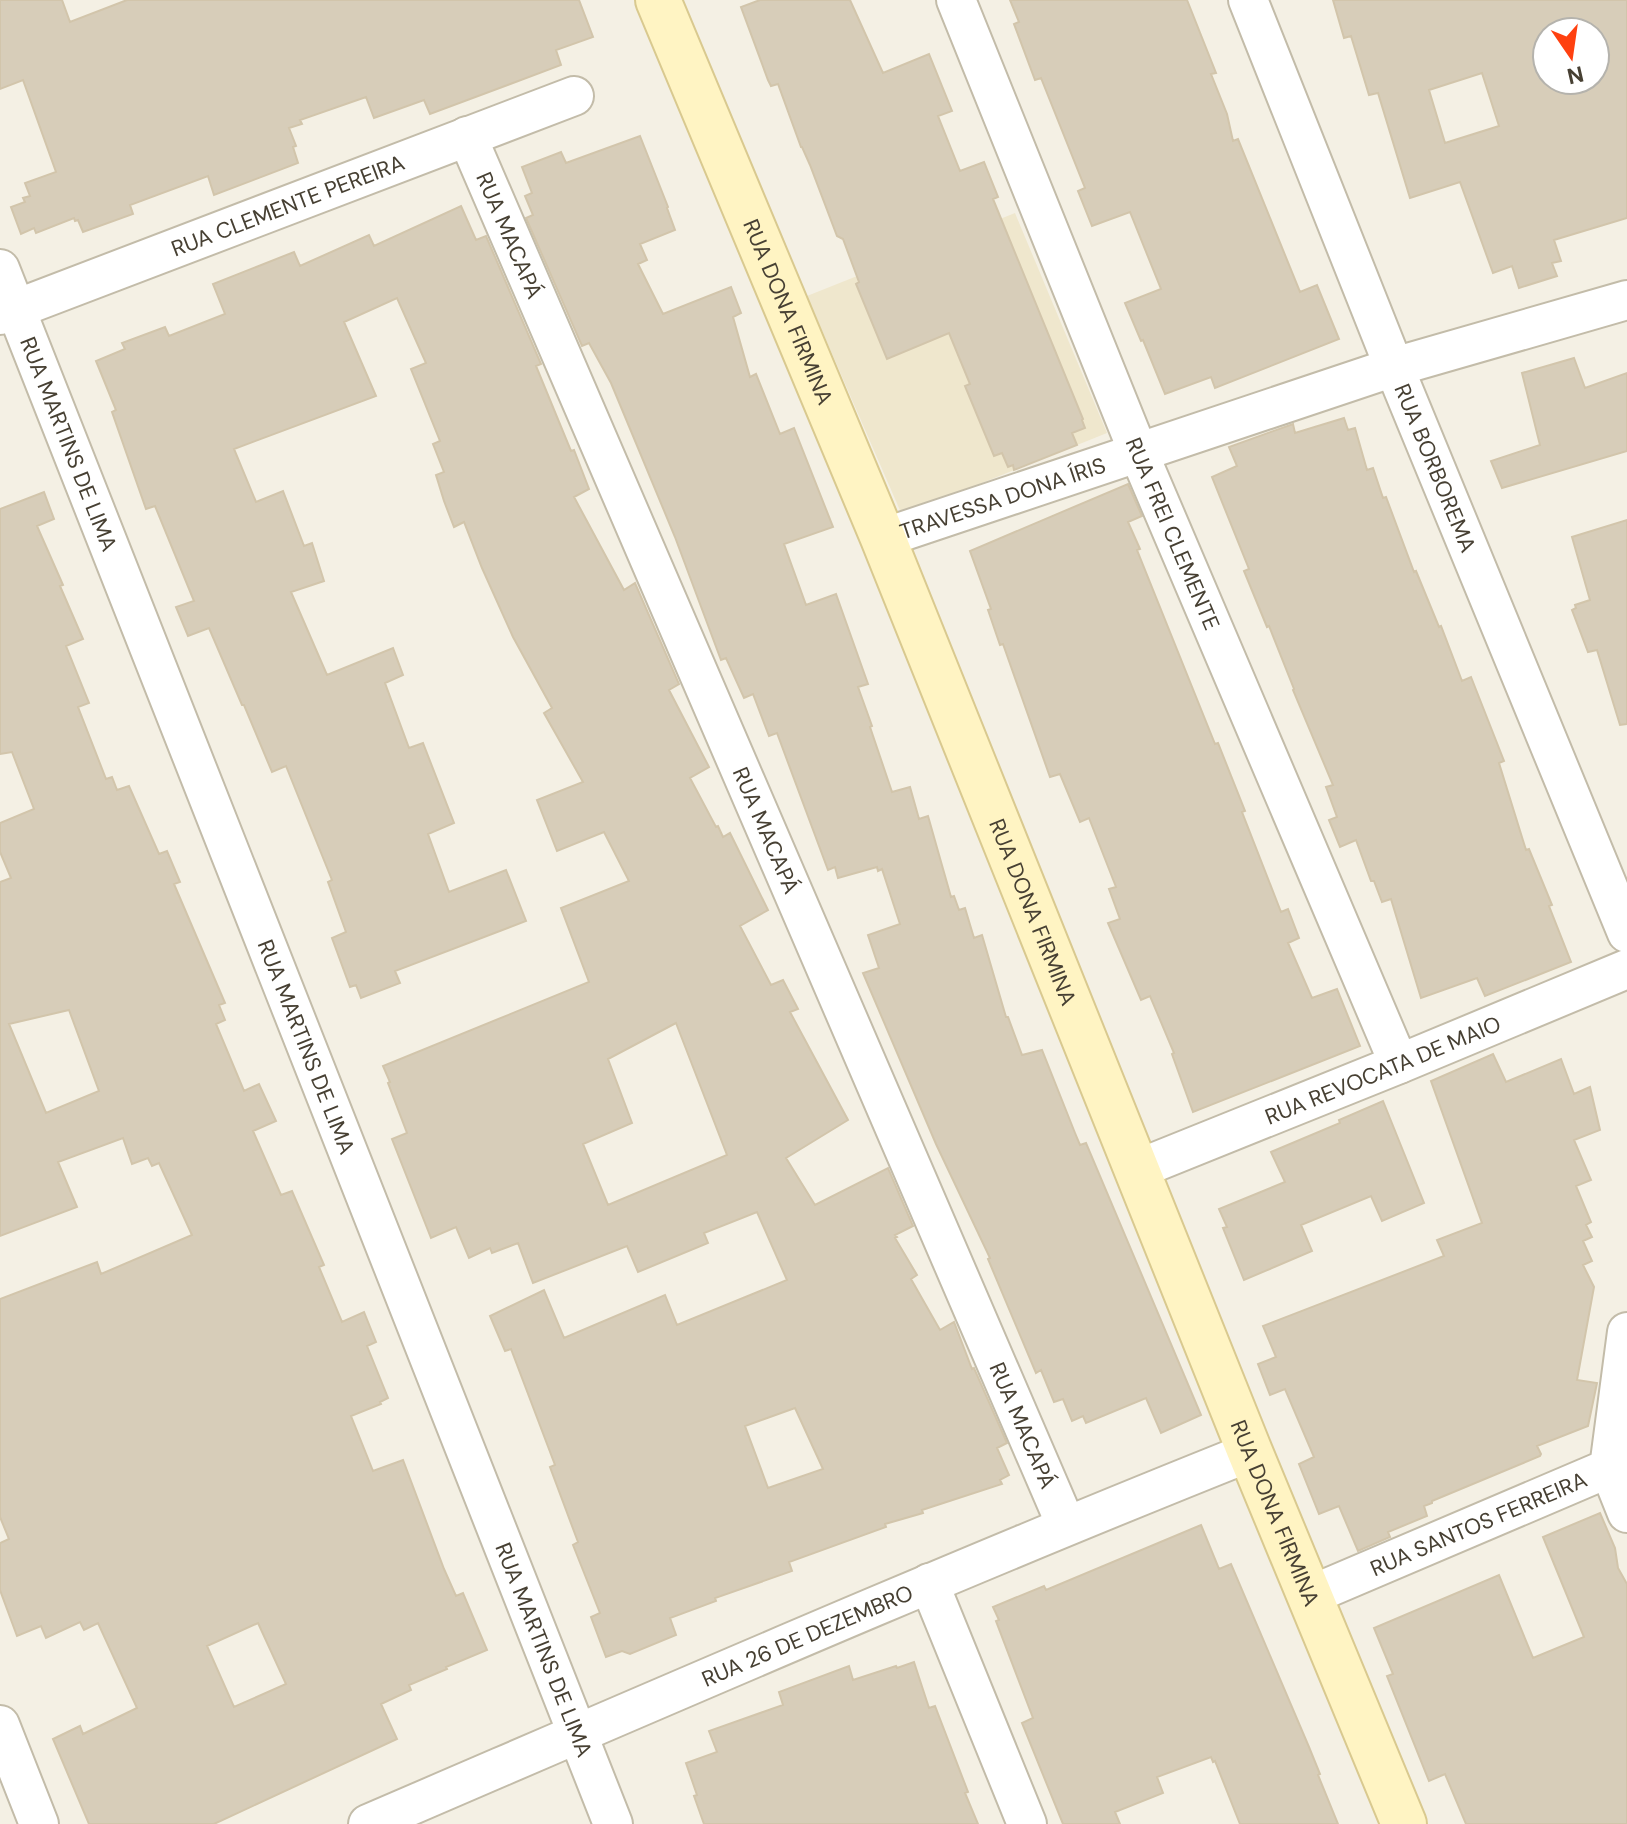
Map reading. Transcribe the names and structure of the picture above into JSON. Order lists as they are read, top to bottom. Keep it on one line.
{"streets":{"street":["RUA CLEMENTE PEREIRA","RUA MACAPÁ","RUA DONA FIRMINA","RUA MARTINS DE LIMA","RUA BORBOREMA","TRAVESSA DONA ÍRIS","RUA FREI CLEMENTE","RUA REVOCATA DE MAIO","RUA SANTOS FERREIRA","RUA 26 DE DEZEMBRO"]},"crossings":[["RUA CLEMENTE PEREIRA","RUA MACAPÁ"],["RUA CLEMENTE PEREIRA","RUA MARTINS DE LIMA"],["RUA MACAPÁ","RUA 26 DE DEZEMBRO"],["RUA DONA FIRMINA","TRAVESSA DONA ÍRIS"],["RUA DONA FIRMINA","RUA REVOCATA DE MAIO"],["RUA DONA FIRMINA","RUA SANTOS FERREIRA"],["RUA DONA FIRMINA","RUA 26 DE DEZEMBRO"],["RUA MARTINS DE LIMA","RUA 26 DE DEZEMBRO"],["RUA BORBOREMA","TRAVESSA DONA ÍRIS"],["TRAVESSA DONA ÍRIS","RUA FREI CLEMENTE"],["RUA FREI CLEMENTE","RUA REVOCATA DE MAIO"]],"north":"bottom"}
